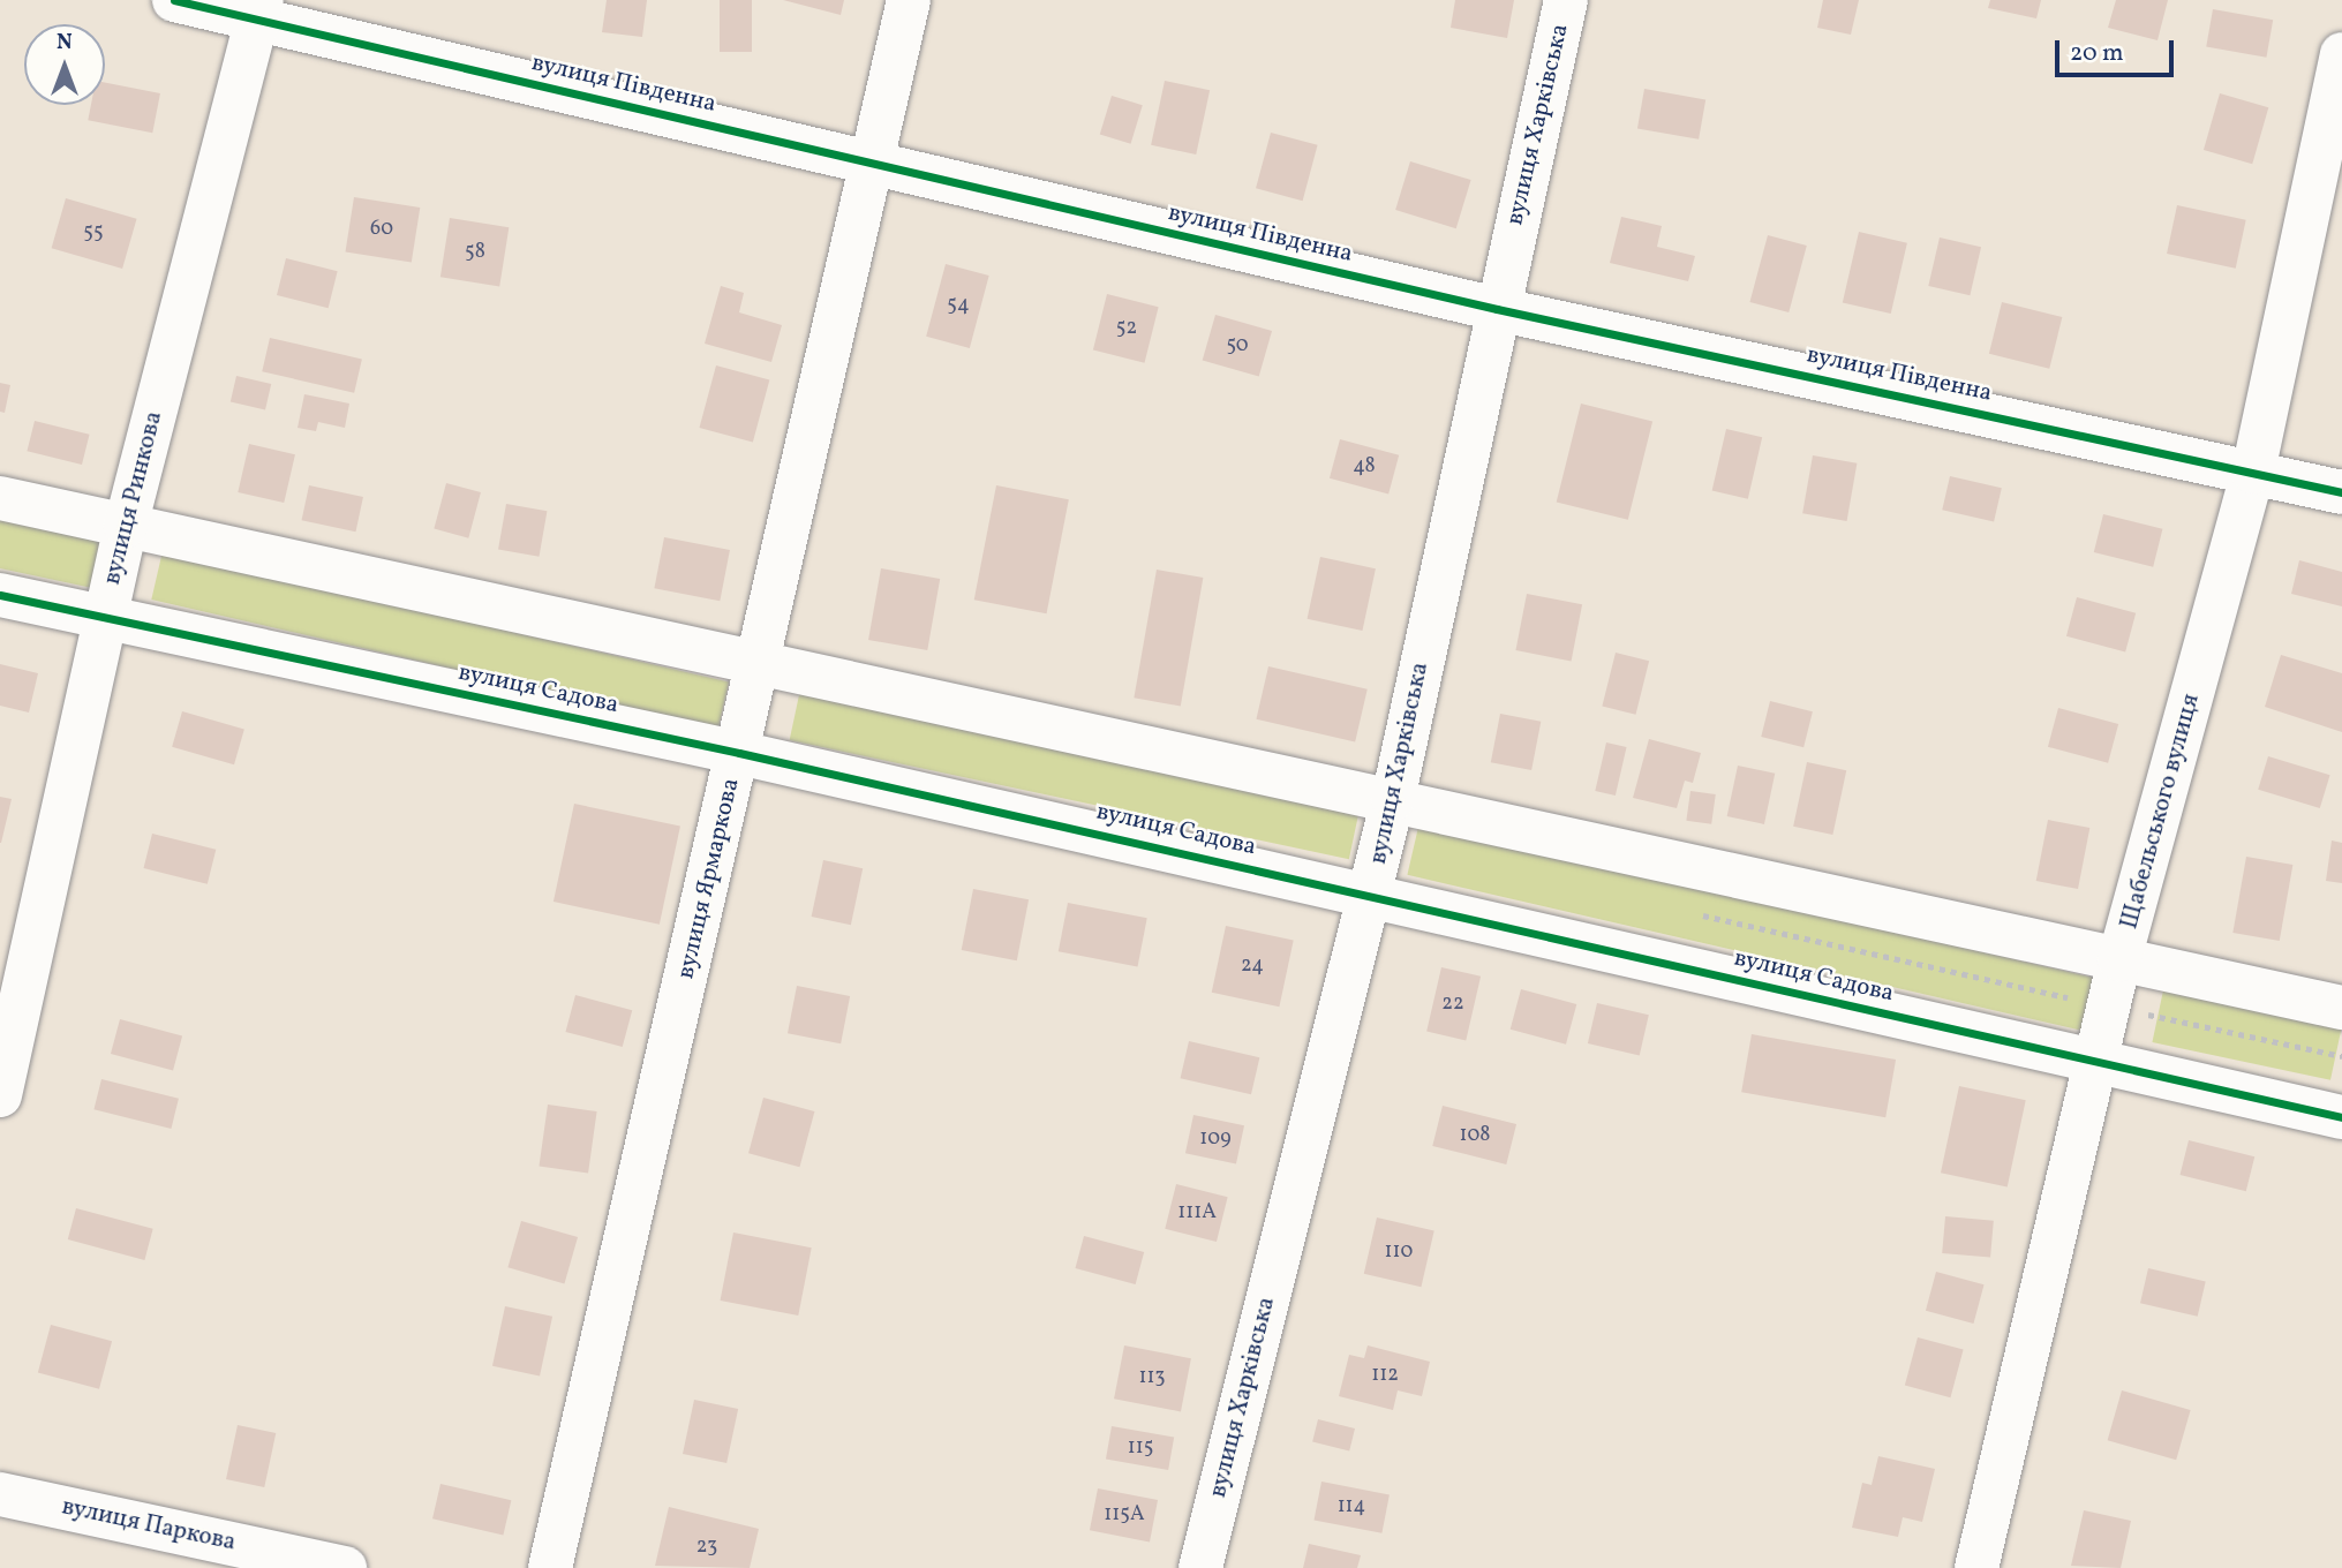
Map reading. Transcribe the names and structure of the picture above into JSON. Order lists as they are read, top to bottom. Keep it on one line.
{"streets":{"street":["вулиця Південна","вулиця Харківська","вулиця Ринкова","вулиця Садова","Щабельського вулиця","вулиця Ярмаркова","вулиця Паркова"]},"crossings":[["вулиця Південна","вулиця Харківська"],["вулиця Південна","вулиця Ринкова"],["вулиця Південна","Щабельського вулиця"],["вулиця Південна","вулиця Ярмаркова"],["вулиця Харківська","вулиця Садова"],["вулиця Ринкова","вулиця Садова"],["вулиця Садова","Щабельського вулиця"],["вулиця Садова","вулиця Ярмаркова"]],"house_numbers":["60","55","58","54","52","50","48","24","22","108","109","111А","110","112","113","115","114","115А","23"],"scale_bar":"20 m","north":"top"}
